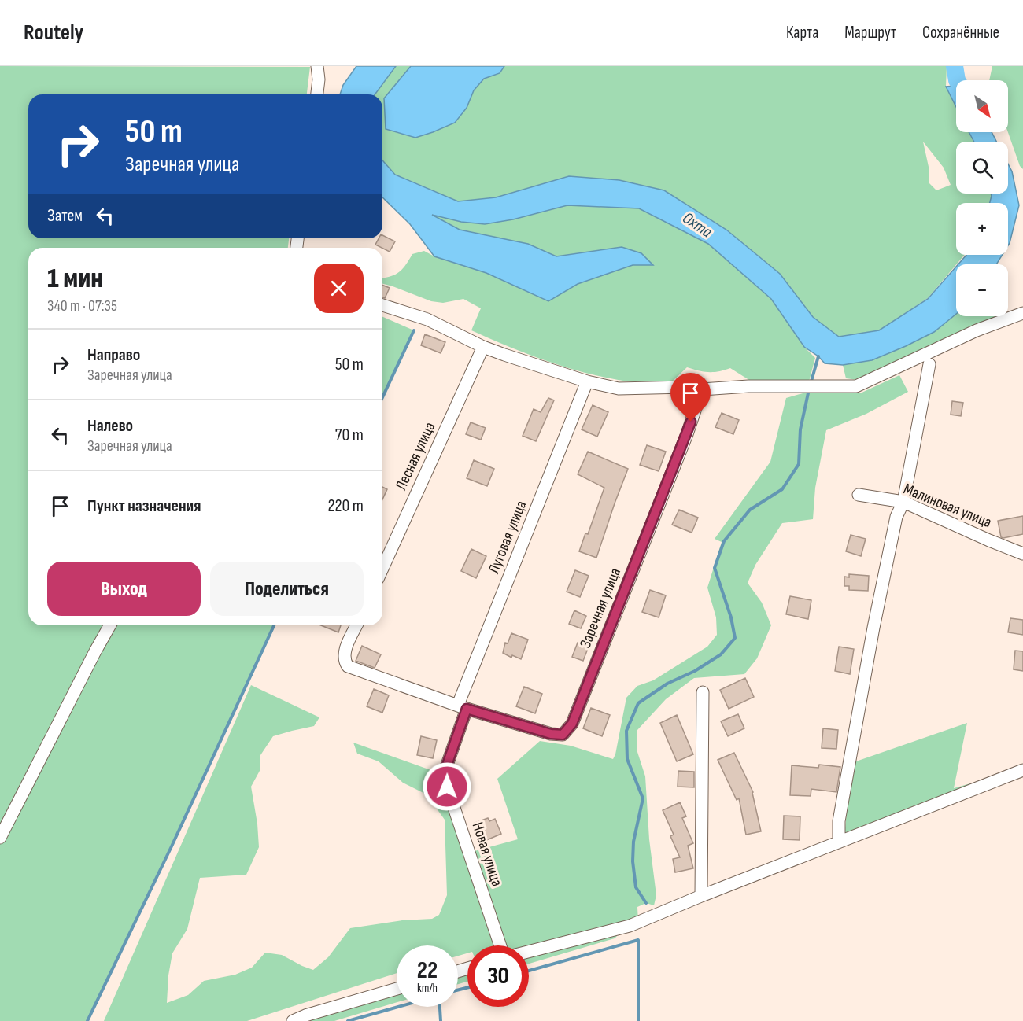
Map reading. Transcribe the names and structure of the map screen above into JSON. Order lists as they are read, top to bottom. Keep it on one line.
{"streets":{"street":["Лесная улица","Малиновая улица","Луговая улица","Заречная улица","Новая улица"]},"crossings":[["Луговая улица","Заречная улица"],["Луговая улица","Новая улица"],["Заречная улица","Новая улица"]],"water":["Охта"],"north":"bottom right","page":{"header":"Routely","nav":["Карта","Маршрут","Сохранённые"],"map_buttons":["+","−"],"turn":["50 m","Заречная улица"],"then":"Затем","heading":["1 мин","340 m · 07:35"],"list":[{"name":"Направо","note":"Заречная улица","value":"50 m"},{"name":"Налево","note":"Заречная улица","value":"70 m"},{"name":"Пункт назначения","value":"220 m"}],"buttons":["Выход","Поделиться"],"speed":"22 km/h","limit":"30"}}
